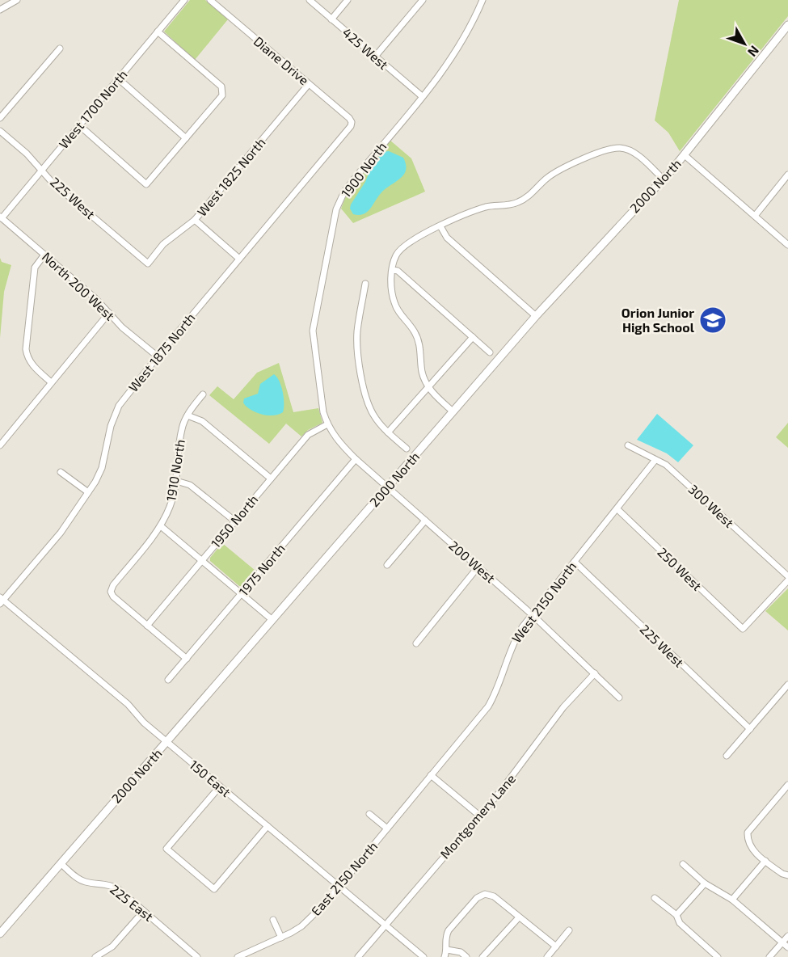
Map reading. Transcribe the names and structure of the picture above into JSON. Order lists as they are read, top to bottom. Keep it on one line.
{"streets":{"street":["425 West","Diane Drive","West 1700 North","1900 North","West 1825 North","2000 North","225 West","North 200 West","West 1875 North","1910 North","300 West","1950 North","200 West","250 West","1975 North","West 2150 North","150 East","Montgomery Lane","East 2150 North","225 East"]},"crossings":[["425 West","1900 North"],["Diane Drive","West 1825 North"],["Diane Drive","West 1875 North"],["West 1700 North","225 West"],["West 1700 North","North 200 West"],["1900 North","1950 North"],["1900 North","200 West"],["West 1825 North","225 West"],["2000 North","200 West"],["2000 North","150 East"],["2000 North","225 East"],["225 West","West 2150 North"],["North 200 West","West 1875 North"],["West 1875 North","150 East"],["1910 North","1950 North"],["300 West","West 2150 North"],["1950 North","200 West"],["200 West","1975 North"],["200 West","West 2150 North"],["200 West","Montgomery Lane"],["250 West","West 2150 North"],["West 2150 North","East 2150 North"],["150 East","Montgomery Lane"],["150 East","East 2150 North"]],"places":{"school or university":["Orion Junior High School"]},"north":"bottom right"}
